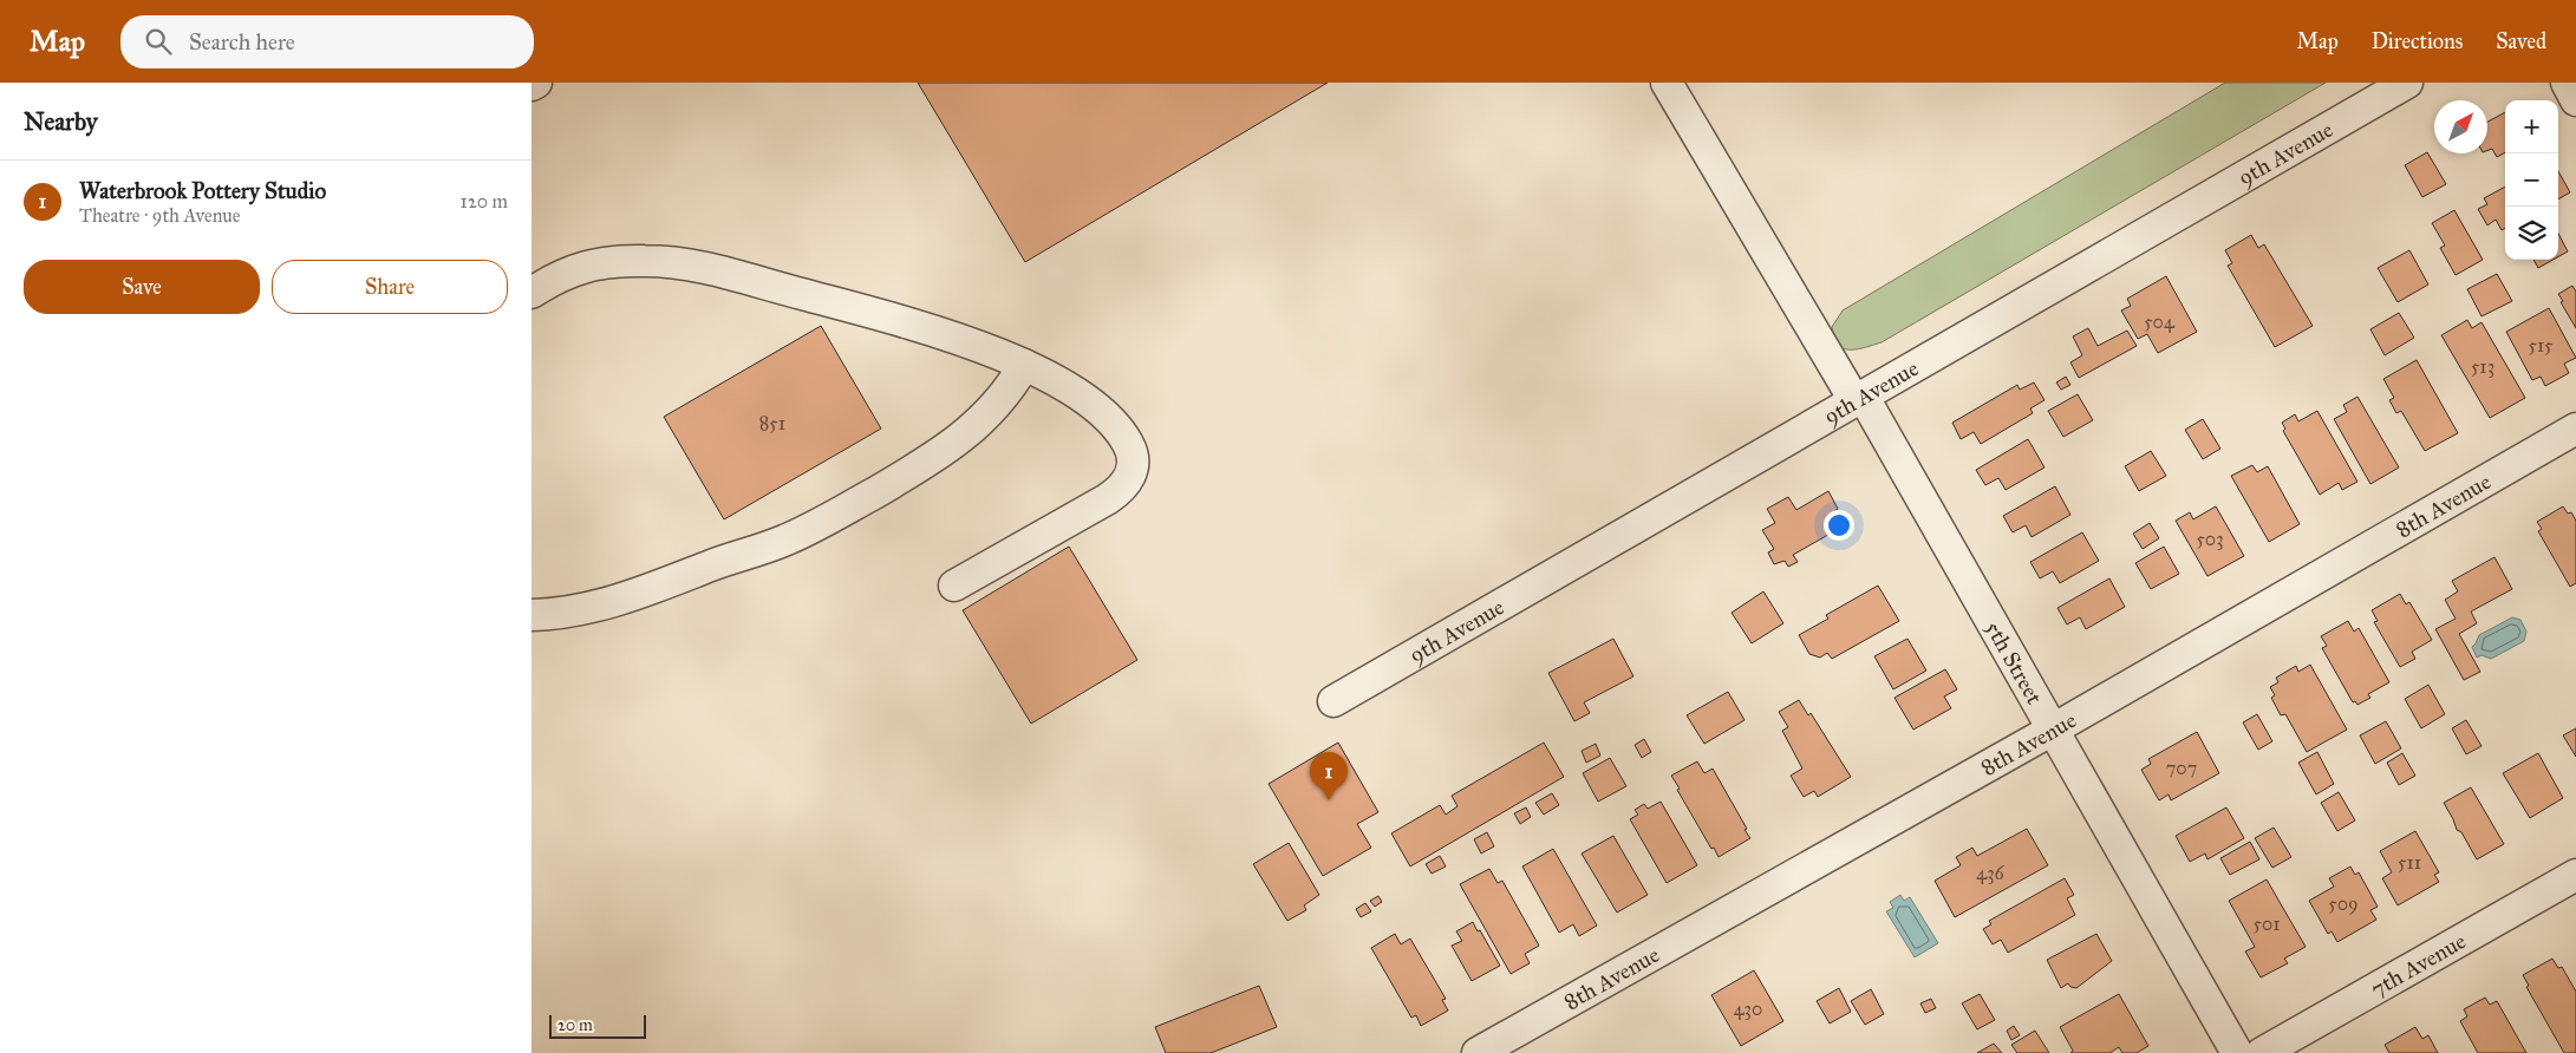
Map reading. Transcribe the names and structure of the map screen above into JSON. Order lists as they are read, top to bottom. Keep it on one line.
{"streets":{"street":["9th Avenue","8th Avenue","5th Street","7th Avenue"]},"crossings":[["9th Avenue","5th Street"],["8th Avenue","5th Street"]],"house_numbers":["504","515","513","851","503","707","511","436","509","501","430"],"scale_bar":"20 m","north":"top right","page":{"header":"Map","search":"Search here","nav":["Map","Directions","Saved"],"heading":"Nearby","map_buttons":["+","−"],"list":[{"mark":"1","name":"Waterbrook Pottery Studio","note":"Theatre · 9th Avenue","value":"120 m"}],"buttons":["Save","Share"],"pins":"1","scale":"20 m"}}
